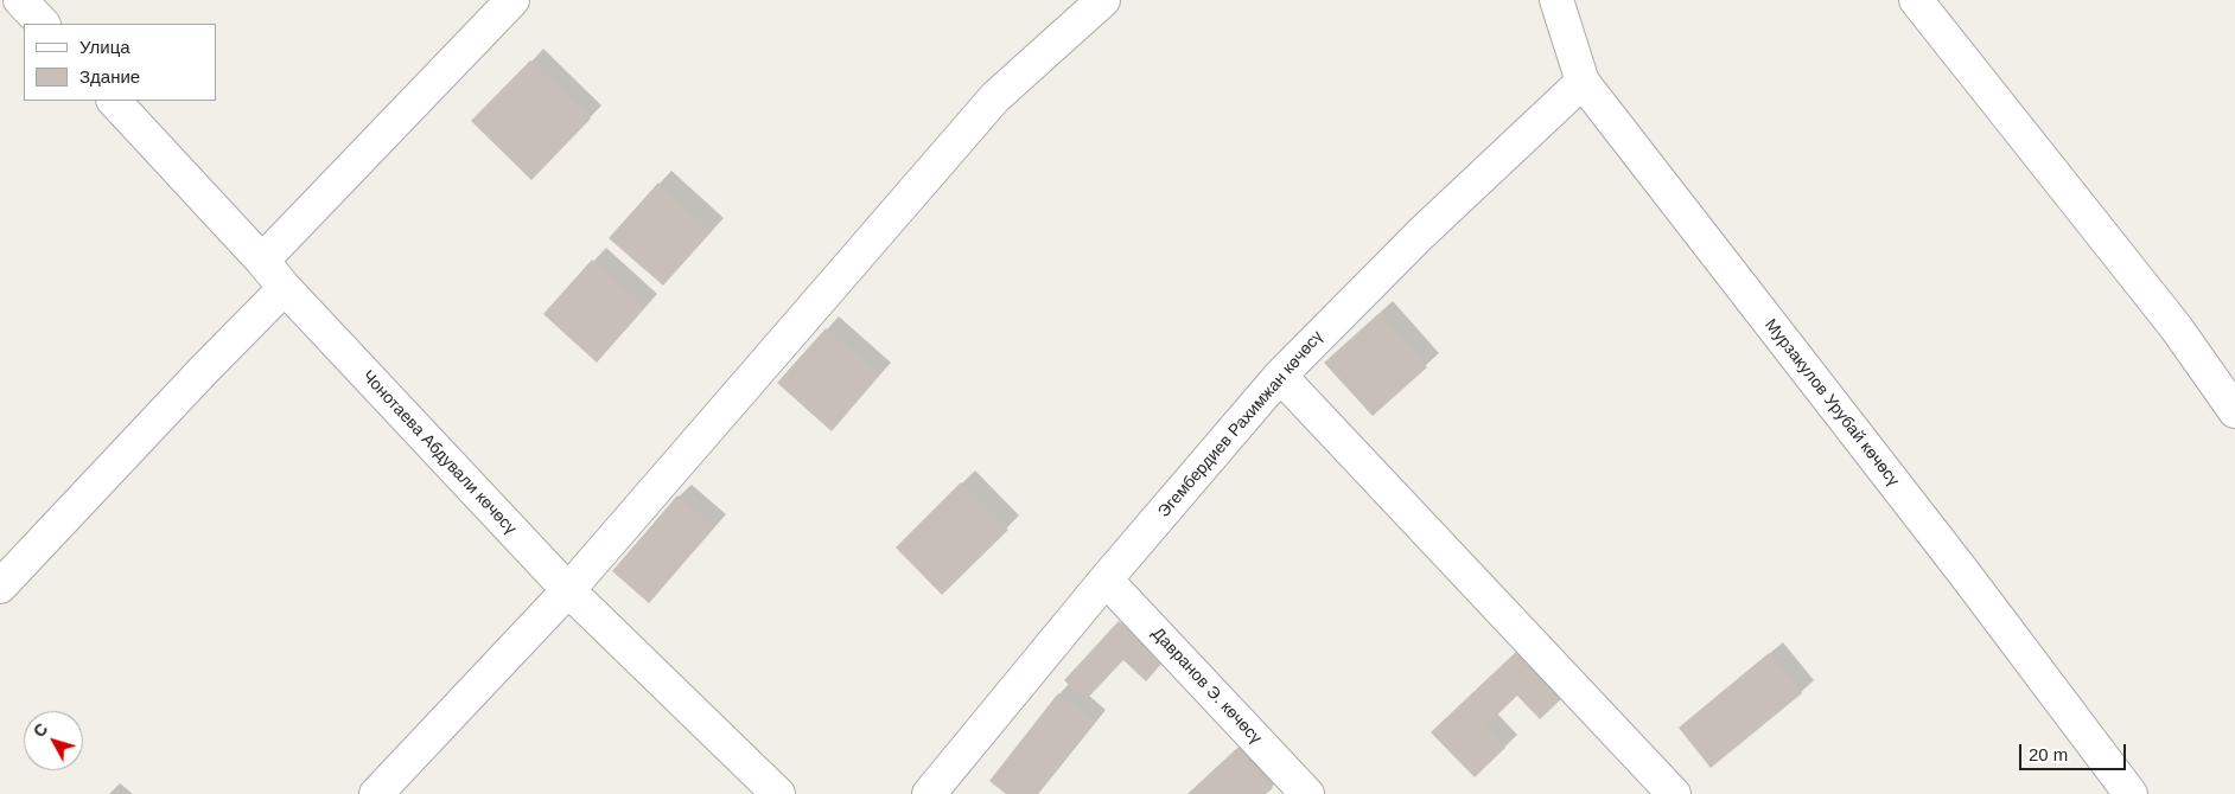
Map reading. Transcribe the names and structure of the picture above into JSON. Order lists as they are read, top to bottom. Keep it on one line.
{"streets":{"street":["Мурзакулов Урубай көчөсү","Эгембердиев Рахимжан көчөсү","Чонотаева Абдували көчөсү","Давранов Э. көчөсү"]},"crossings":[["Мурзакулов Урубай көчөсү","Эгембердиев Рахимжан көчөсү"],["Эгембердиев Рахимжан көчөсү","Давранов Э. көчөсү"]],"legend":["Улица","Здание"],"scale_bar":"20 m","north":"top left"}
